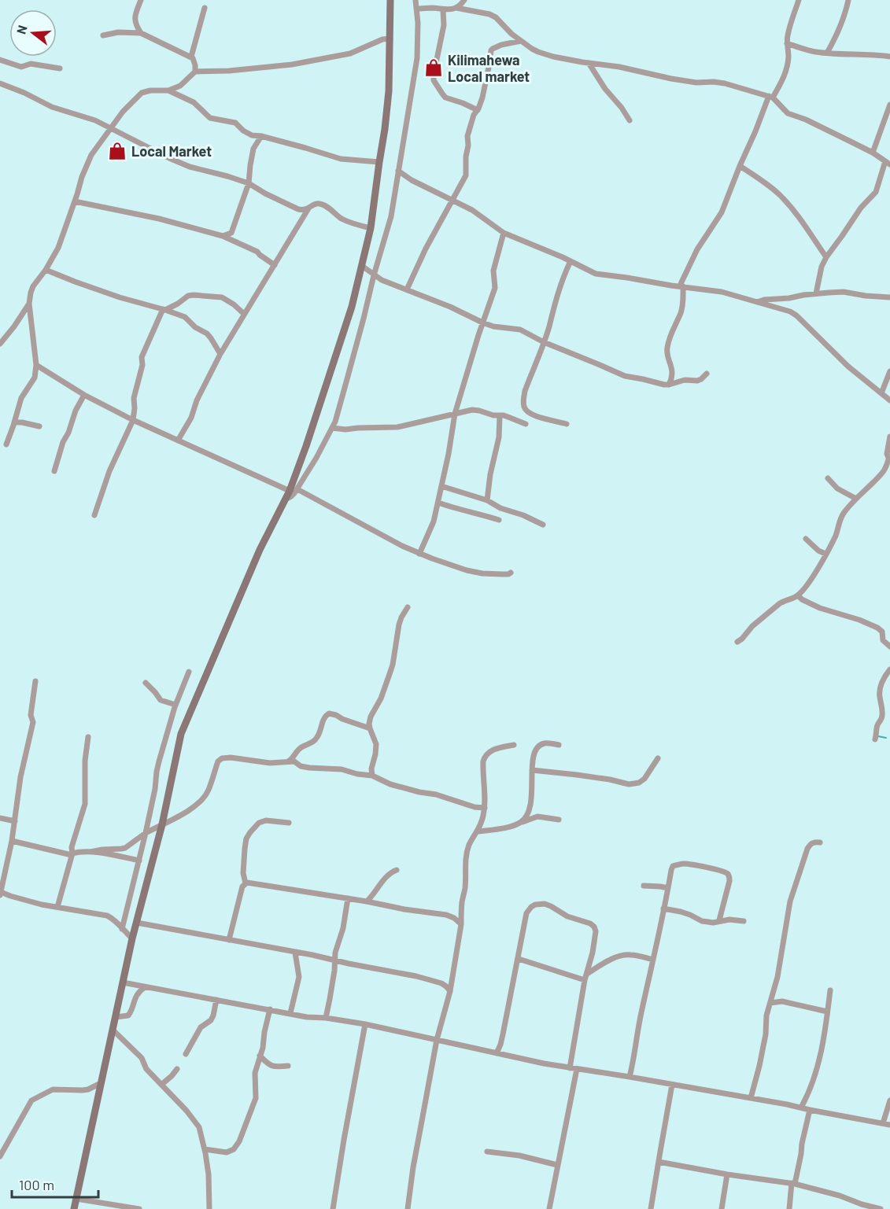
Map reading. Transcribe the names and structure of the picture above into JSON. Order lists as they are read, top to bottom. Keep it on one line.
{"places":{"shop":["Kilimahewa Local market","Local Market"]},"scale_bar":"100 m","north":"left"}
